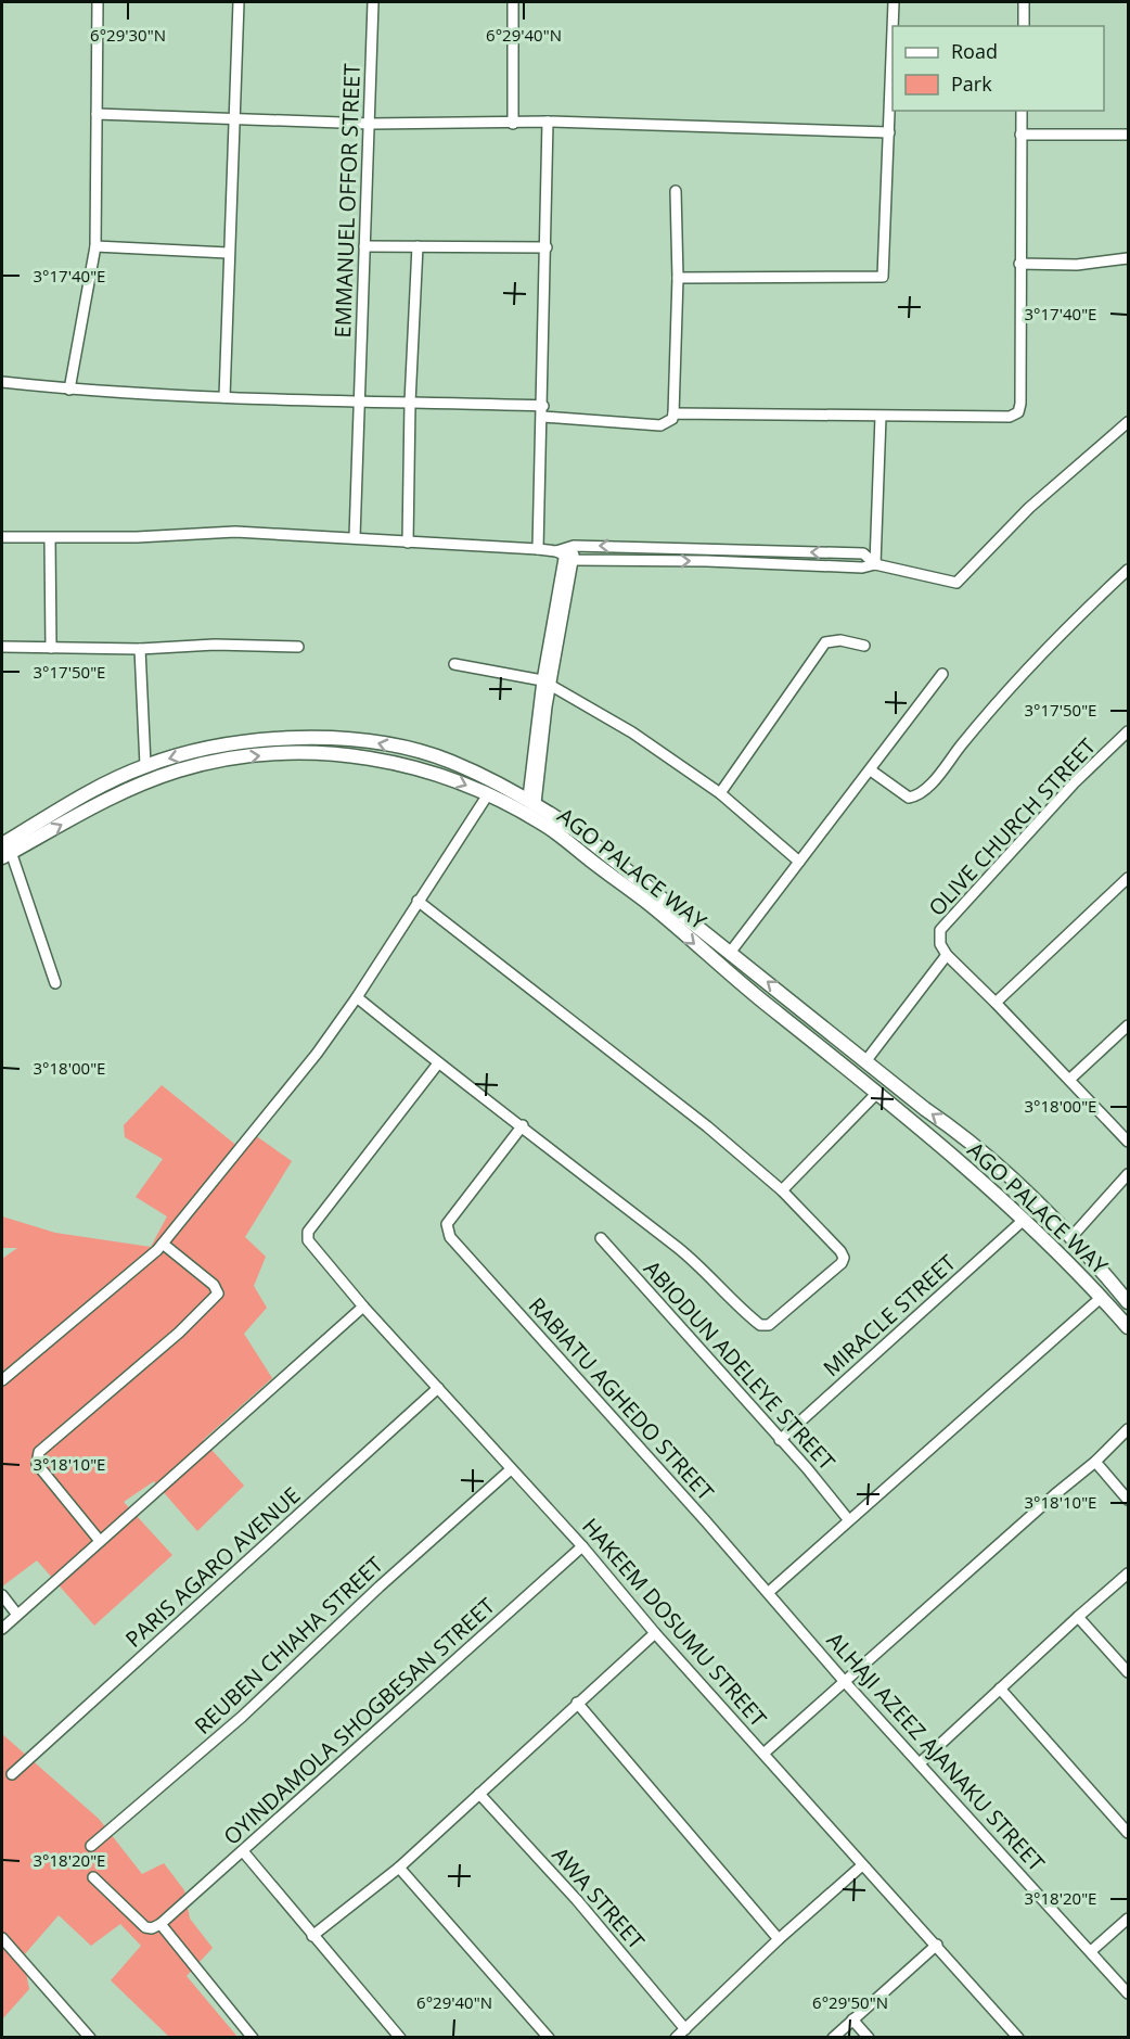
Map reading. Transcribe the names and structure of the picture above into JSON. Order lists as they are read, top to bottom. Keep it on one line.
{"streets":{"main road":["AGO PALACE WAY"],"street":["EMMANUEL OFFOR STREET","OLIVE CHURCH STREET","MIRACLE STREET","ABIODUN ADELEYE STREET","RABIATU AGHEDO STREET","PARIS AGARO AVENUE","HAKEEM DOSUMU STREET","REUBEN CHIAHA STREET","OYINDAMOLA SHOGBESAN STREET","ALHAJI AZEEZ AJANAKU STREET","AWA STREET"]},"crossings":[["AGO PALACE WAY","MIRACLE STREET"],["MIRACLE STREET","ABIODUN ADELEYE STREET"],["RABIATU AGHEDO STREET","ALHAJI AZEEZ AJANAKU STREET"],["PARIS AGARO AVENUE","HAKEEM DOSUMU STREET"],["HAKEEM DOSUMU STREET","REUBEN CHIAHA STREET"],["HAKEEM DOSUMU STREET","OYINDAMOLA SHOGBESAN STREET"]],"legend":["Road","Park"],"coordinates":["6°29'30\"N","6°29'40\"N","3°17'40\"E","3°17'50\"E","3°18'00\"E","3°18'10\"E","3°18'20\"E","6°29'50\"N"]}
